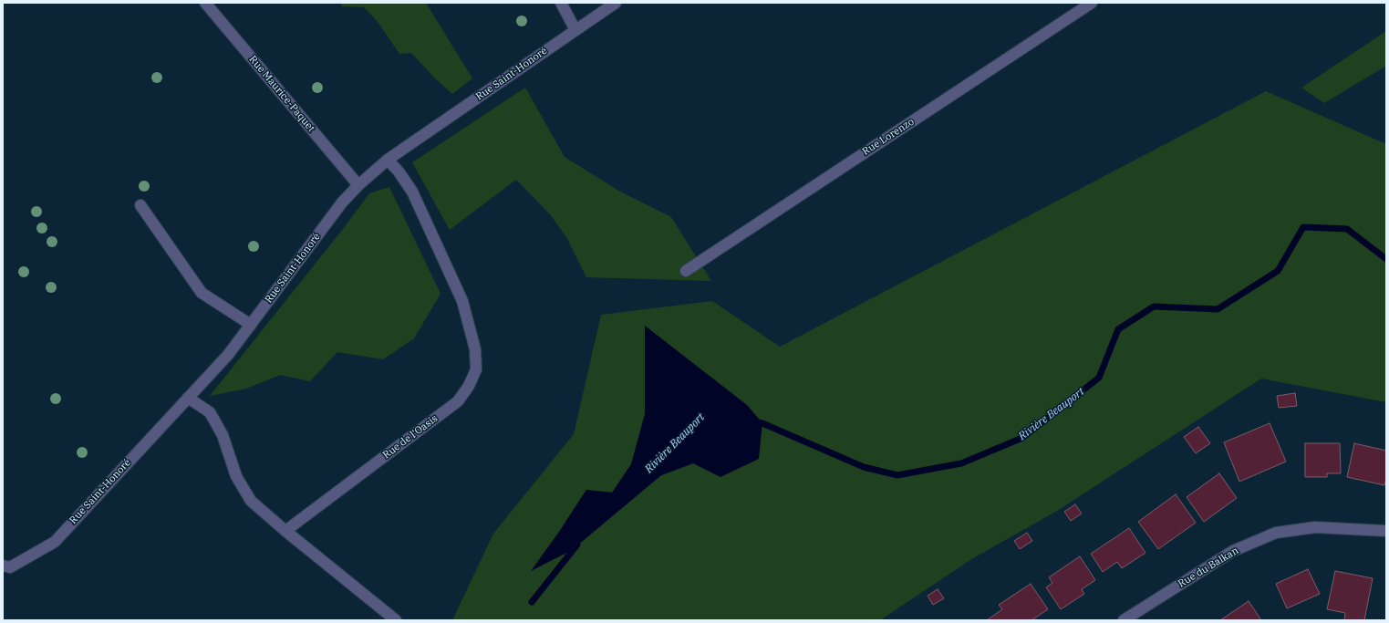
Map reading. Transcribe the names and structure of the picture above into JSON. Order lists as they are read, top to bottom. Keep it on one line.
{"streets":{"street":["Rue Saint-Honoré","Rue Maurice-Paquet","Rue Lorenzo","Rue de l'Oasis","Rue du Balkan"]},"crossings":[["Rue Saint-Honoré","Rue Maurice-Paquet"],["Rue Saint-Honoré","Rue de l'Oasis"]],"water":["Rivière Beauport"]}
